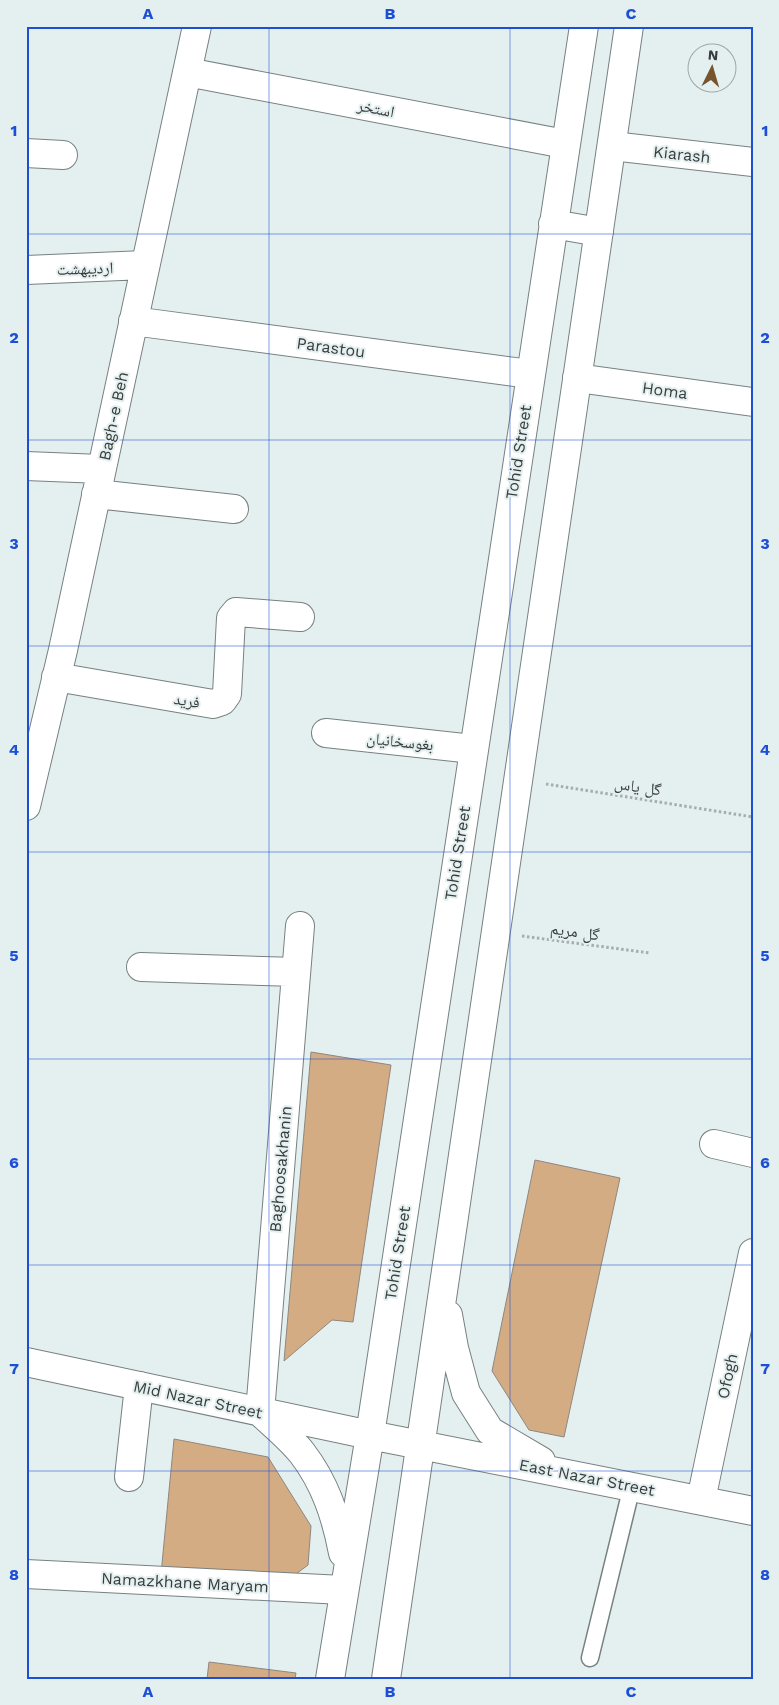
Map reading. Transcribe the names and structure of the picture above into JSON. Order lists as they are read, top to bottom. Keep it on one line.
{"streets":{"main road":["استخر","Kiarash","اردیبهشت","Parastou","Homa","Bagh-e Beh","Tohid Street","فرید","بغوسخانیان","Baghoosakhanin","Ofogh","Mid Nazar Street","East Nazar Street","Namazkhane Maryam"],"path":["گل یاس","گل مریم"]},"crossings":[["استخر","Bagh-e Beh"],["استخر","Tohid Street"],["اردیبهشت","Bagh-e Beh"],["Parastou","Bagh-e Beh"],["Parastou","Tohid Street"],["Bagh-e Beh","فرید"],["Tohid Street","بغوسخانیان"],["Tohid Street","Mid Nazar Street"],["Tohid Street","Namazkhane Maryam"],["Baghoosakhanin","Mid Nazar Street"],["Ofogh","East Nazar Street"],["Mid Nazar Street","East Nazar Street"]],"north":"top","grid":{"columns":["A","B","C"],"rows":["1","2","3","4","5","6","7","8"]}}
